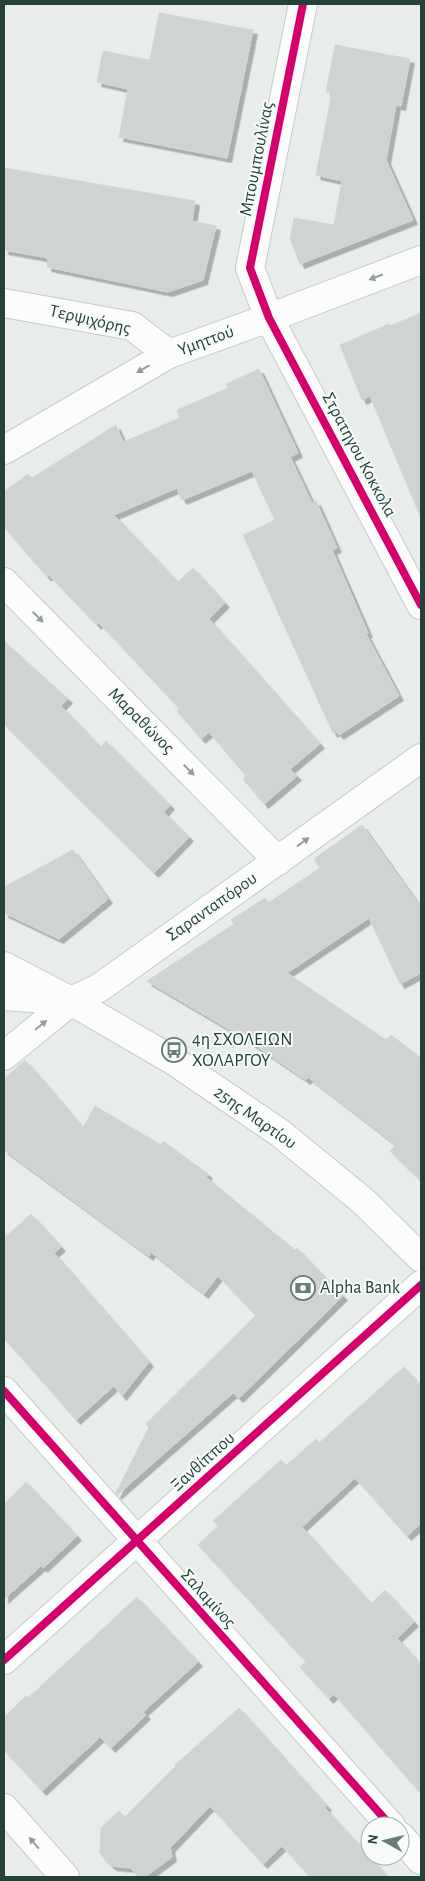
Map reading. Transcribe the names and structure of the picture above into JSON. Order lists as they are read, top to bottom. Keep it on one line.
{"streets":{"street":["Μπουμπουλίνας","Τερψιχόρης","Υμηττού","Στρατηγου Κοκκολα","Μαραθώνος","Σαρανταπόρου","25ης Μαρτίου","Ξανθίππου","Σαλαμίνος"]},"crossings":[["Μπουμπουλίνας","Υμηττού"],["Μπουμπουλίνας","Στρατηγου Κοκκολα"],["Τερψιχόρης","Υμηττού"],["Υμηττού","Στρατηγου Κοκκολα"],["Μαραθώνος","Σαρανταπόρου"],["Σαρανταπόρου","25ης Μαρτίου"],["Ξανθίππου","Σαλαμίνος"]],"one_way":["Υμηττού","Μαραθώνος","Σαρανταπόρου"],"places":{"bus stop":["4η ΣΧΟΛΕΙΩΝ ΧΟΛΑΡΓΟΥ"],"bank":["Alpha Bank"]},"north":"left"}
